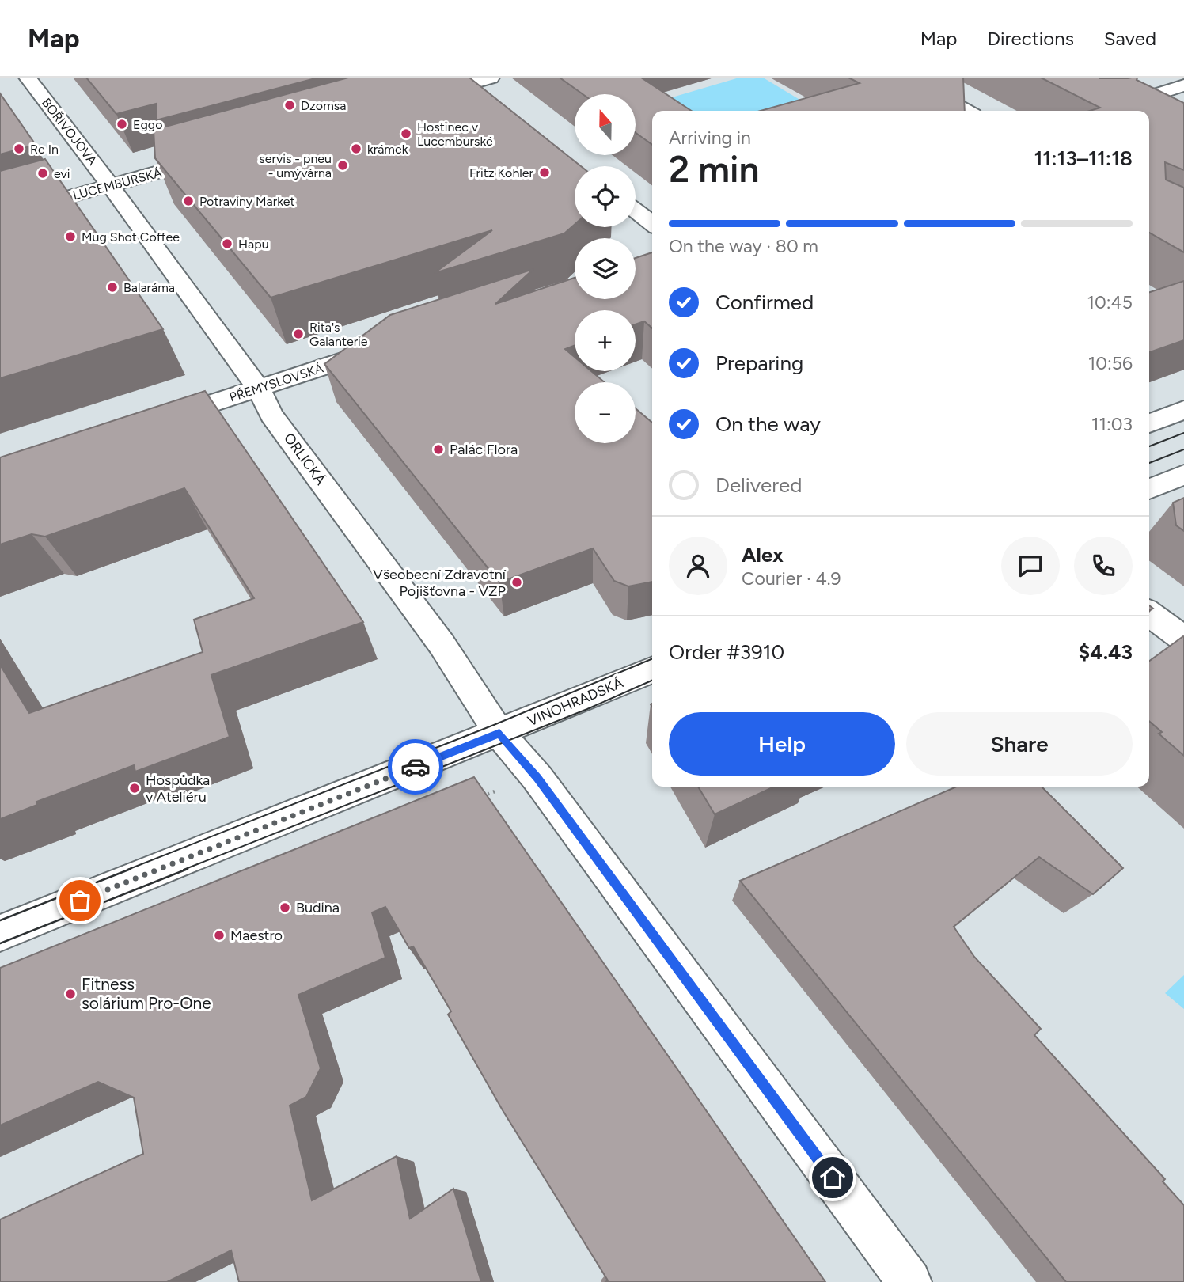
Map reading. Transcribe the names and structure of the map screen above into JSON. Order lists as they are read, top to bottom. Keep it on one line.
{"streets":{"street":["BOŘIVOJOVA","LUCEMBURSKÁ","PŘEMYSLOVSKÁ","ORLICKÁ","VINOHRADSKÁ"]},"crossings":[["BOŘIVOJOVA","LUCEMBURSKÁ"],["BOŘIVOJOVA","ORLICKÁ"],["LUCEMBURSKÁ","ORLICKÁ"],["PŘEMYSLOVSKÁ","ORLICKÁ"],["ORLICKÁ","VINOHRADSKÁ"]],"places":["Dzomsa","Eggo","Hostinec v Lucemburské","Re In","krámek","servis - pneu - umývárna","Fritz Kohler","evi","Potraviny Market","Mug Shot Coffee","Hapu","Balaráma","Rita's Galanterie","Palác Flora","Všeobecní Zdravotní Pojišťovna - VZP","Hospůdka v Ateliéru","Budina","Maestro","Fitness solárium Pro-One"],"north":"top","page":{"header":"Map","nav":["Map","Directions","Saved"],"map_buttons":["+","−"],"heading":["2 min","Arriving in","11:13–11:18"],"panel":["Alex","Courier · 4.9","Order #3910","$4.43"],"bar":"On the way · 80 m","list":[["Confirmed","10:45"],["Preparing","10:56"],["On the way","11:03"],"Delivered"],"buttons":["Help","Share"]}}
